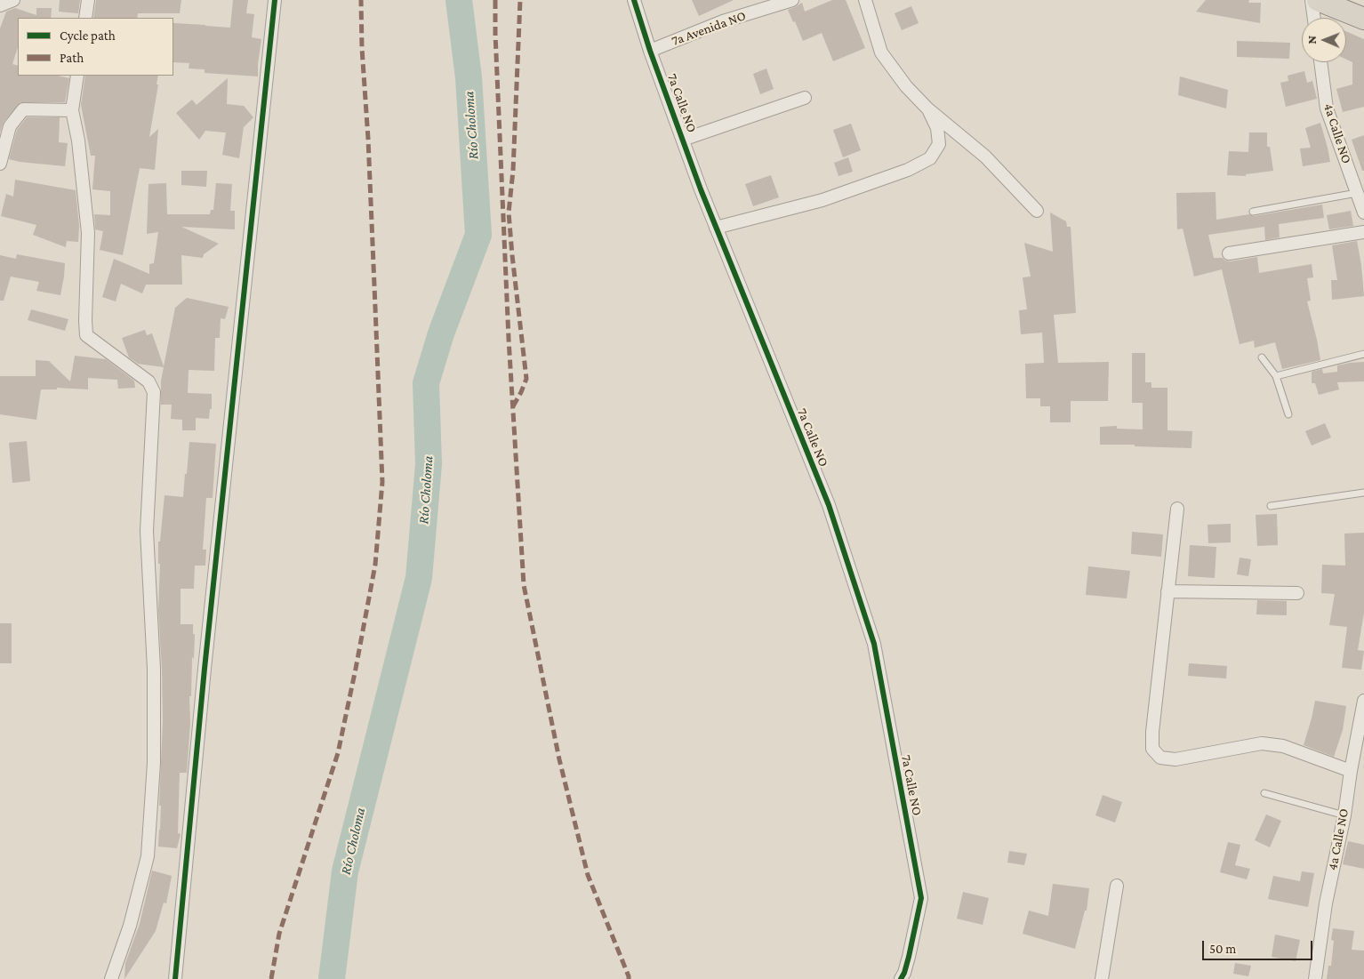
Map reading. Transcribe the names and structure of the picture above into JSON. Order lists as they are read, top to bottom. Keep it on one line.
{"streets":{"street":["7a Avenida NO","7a Calle NO","4a Calle NO"]},"crossings":[["7a Avenida NO","7a Calle NO"]],"water":["Río Choloma"],"legend":["Cycle path","Path"],"scale_bar":"50 m","north":"left"}
